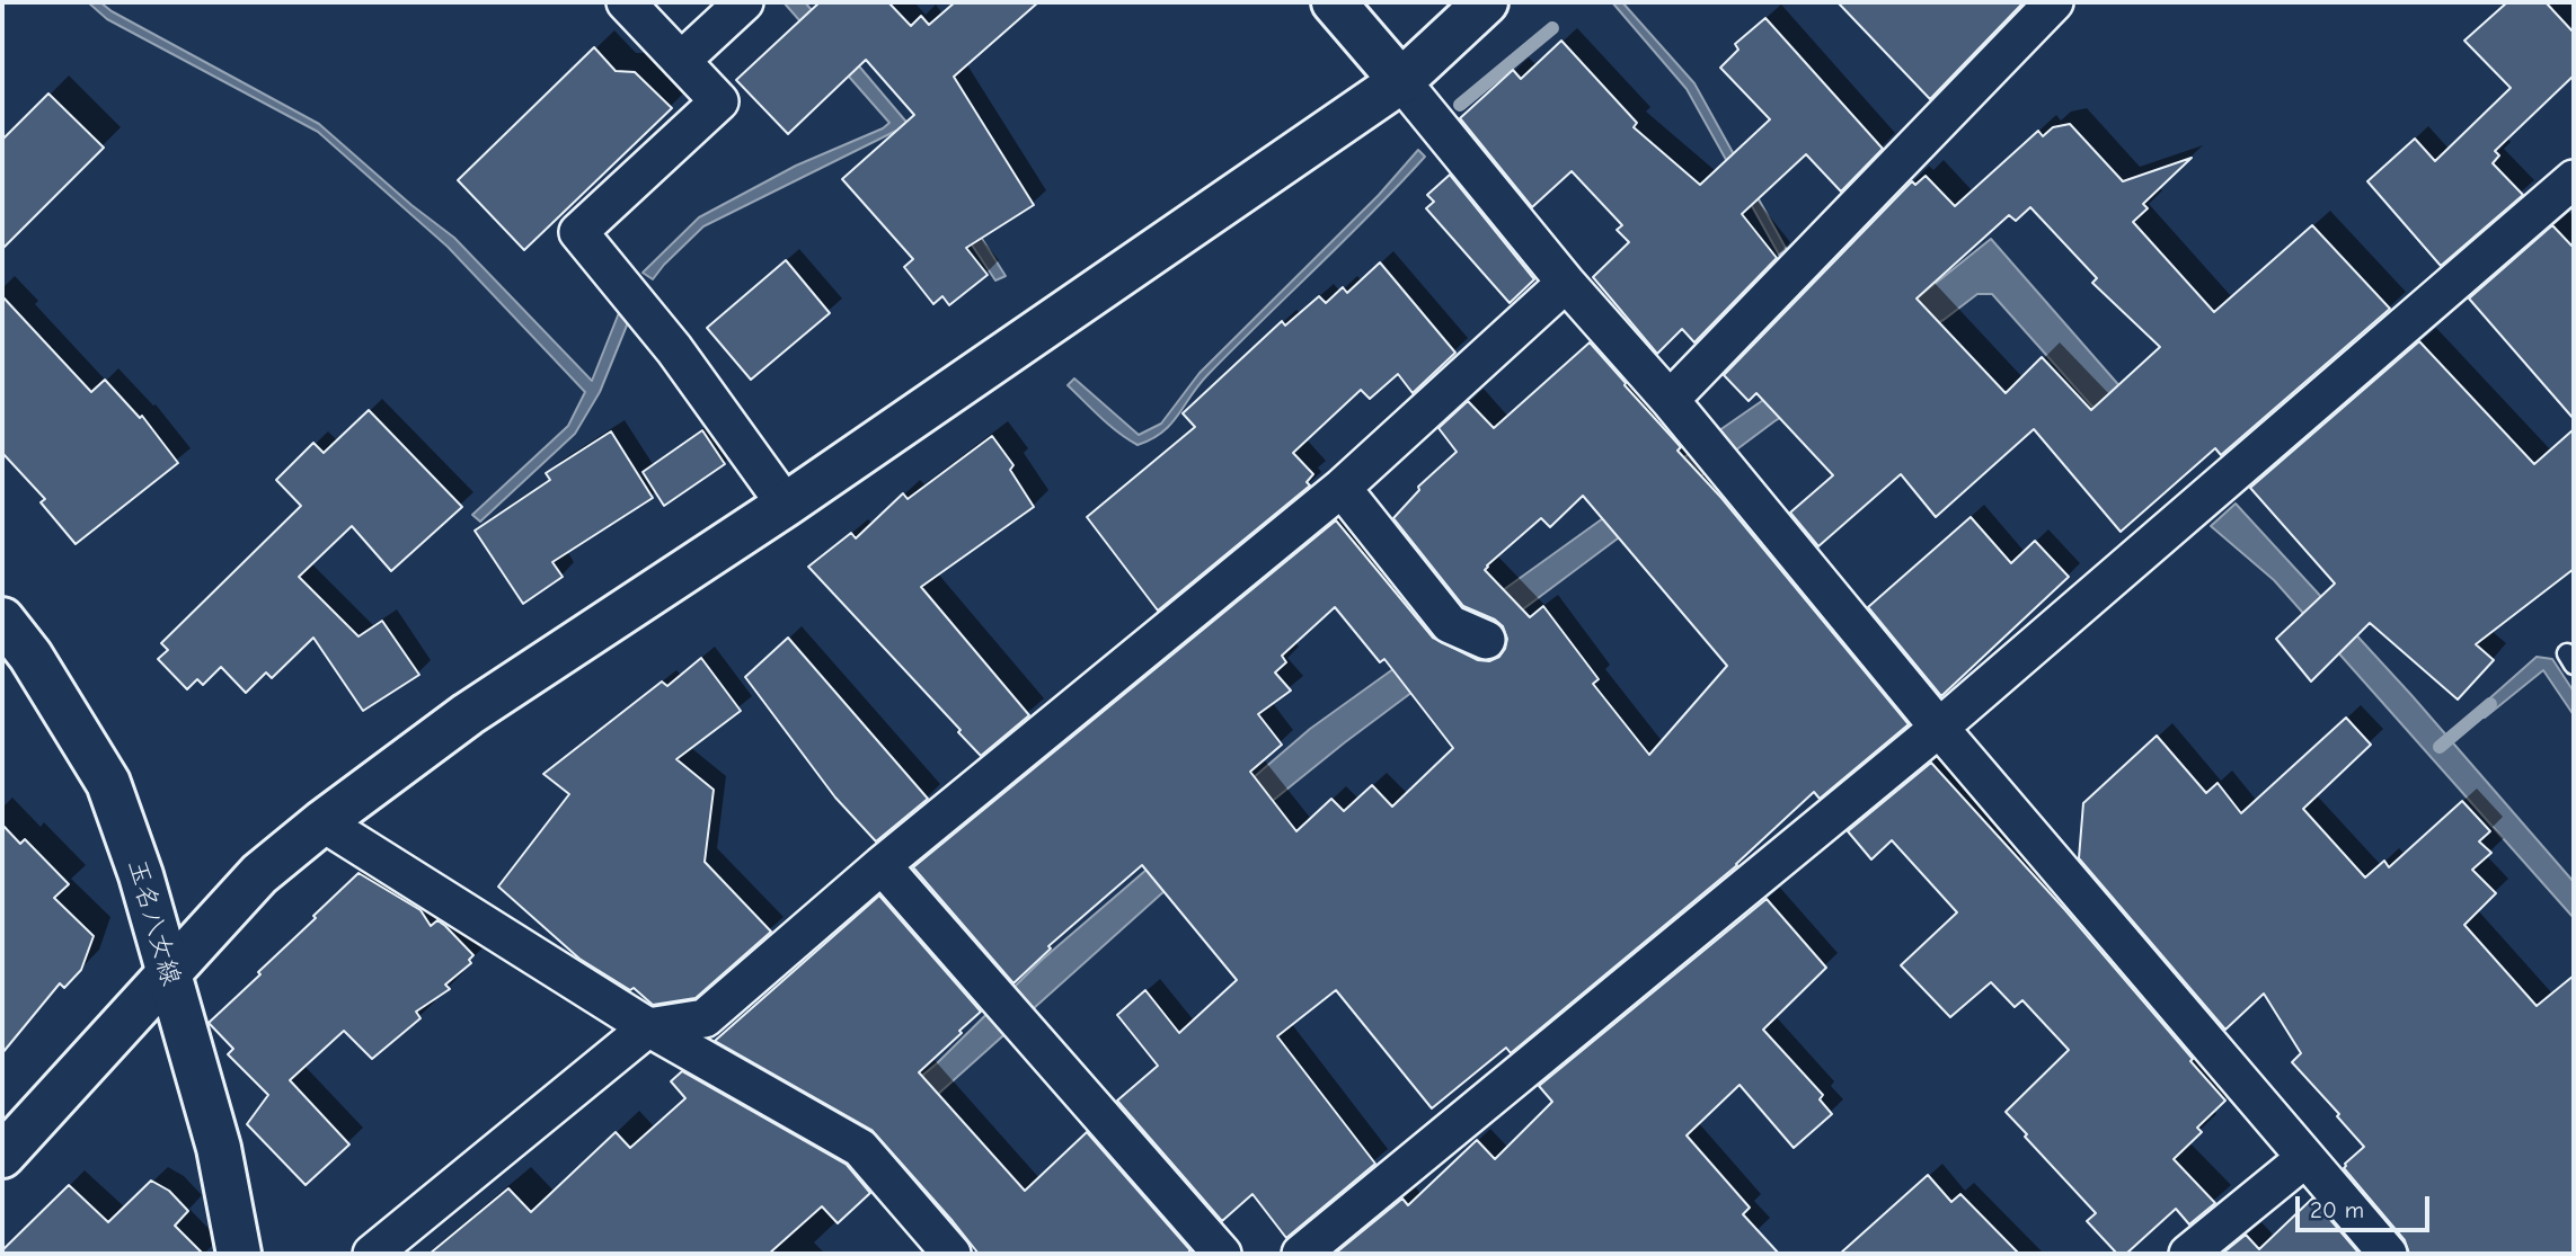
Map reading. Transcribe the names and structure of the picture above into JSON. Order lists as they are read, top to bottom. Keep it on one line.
{"streets":{"street":["玉名八女線"]},"scale_bar":"20 m"}
